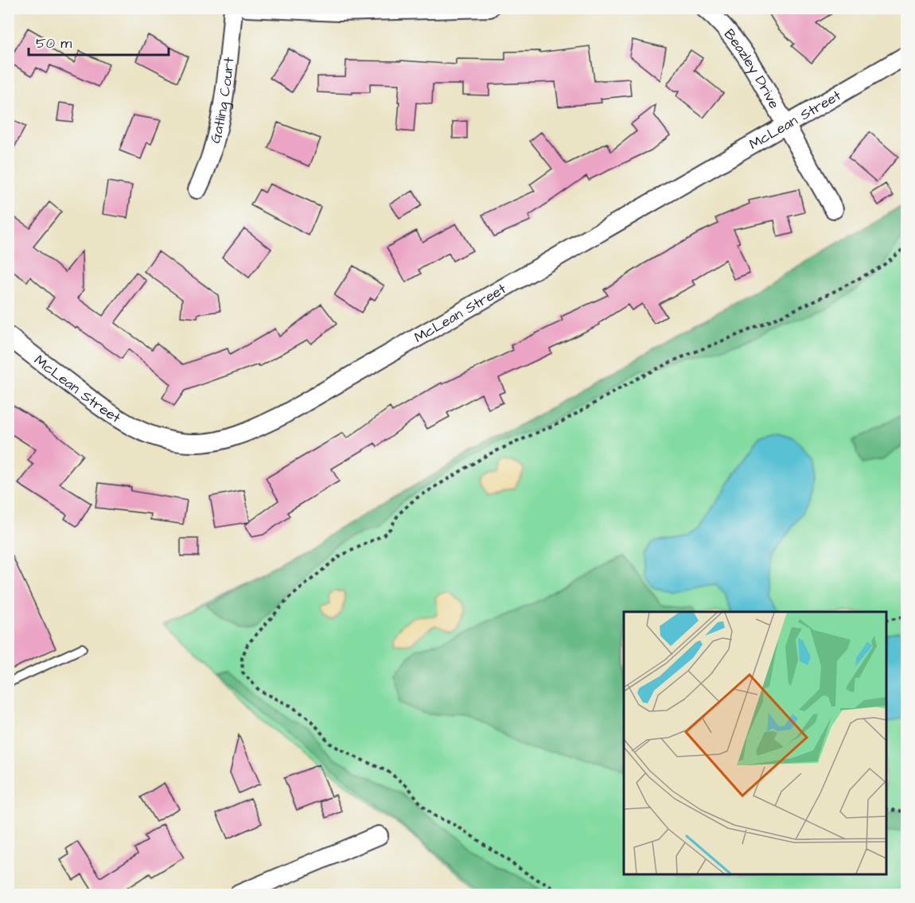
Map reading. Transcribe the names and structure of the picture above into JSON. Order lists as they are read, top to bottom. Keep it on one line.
{"streets":{"street":["Beazley Drive","Gatling Court","McLean Street"]},"crossings":[["Beazley Drive","McLean Street"]],"scale_bar":"50 m"}
